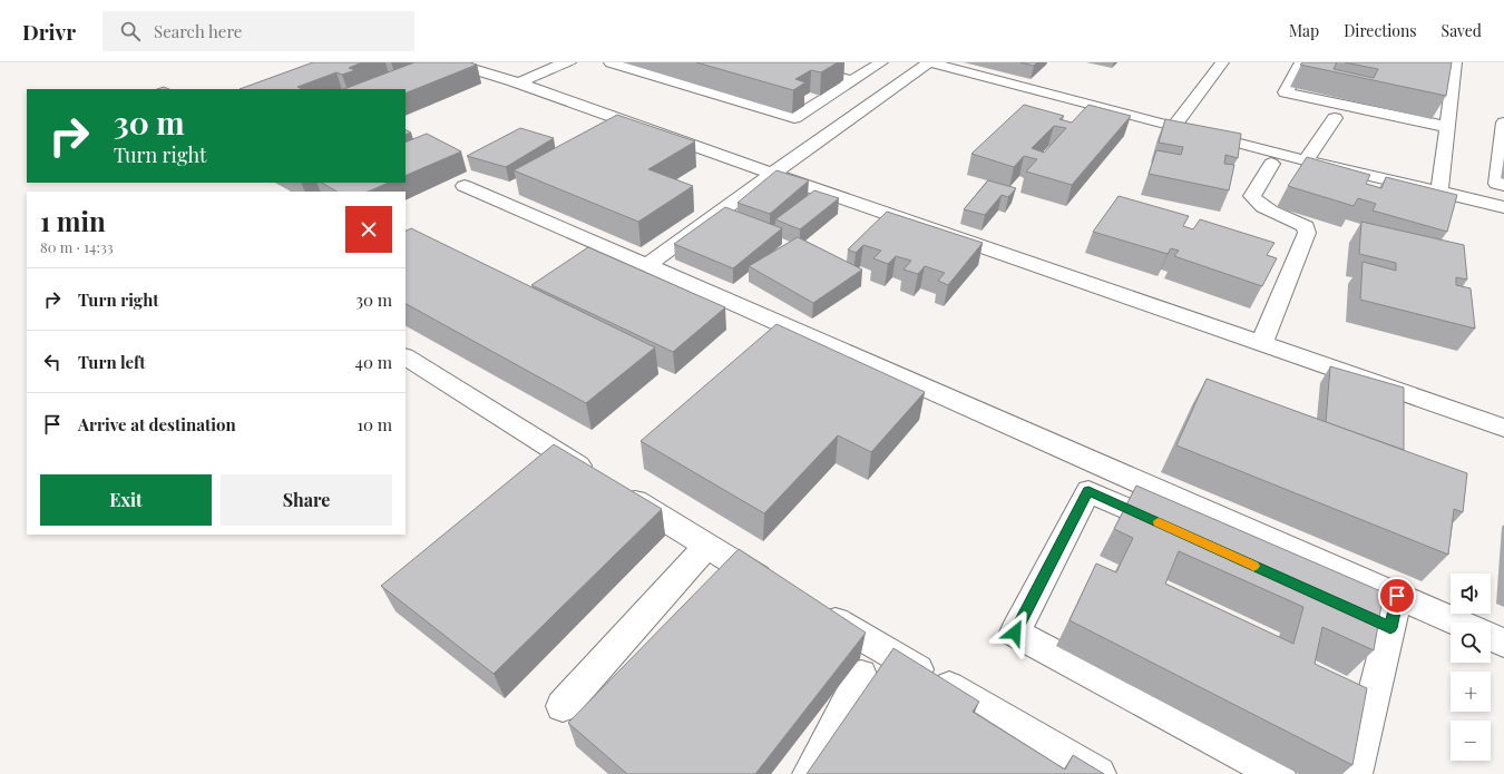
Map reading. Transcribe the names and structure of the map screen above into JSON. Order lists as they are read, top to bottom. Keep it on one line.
{"page":{"header":"Drivr","search":"Search here","nav":["Map","Directions","Saved"],"turn":["30 m","Turn right"],"heading":["1 min","80 m · 14:33"],"list":[{"name":"Turn right","value":"30 m"},{"name":"Turn left","value":"40 m"},{"name":"Arrive at destination","value":"10 m"}],"buttons":["Exit","Share"],"map_buttons":["+","−"]}}
